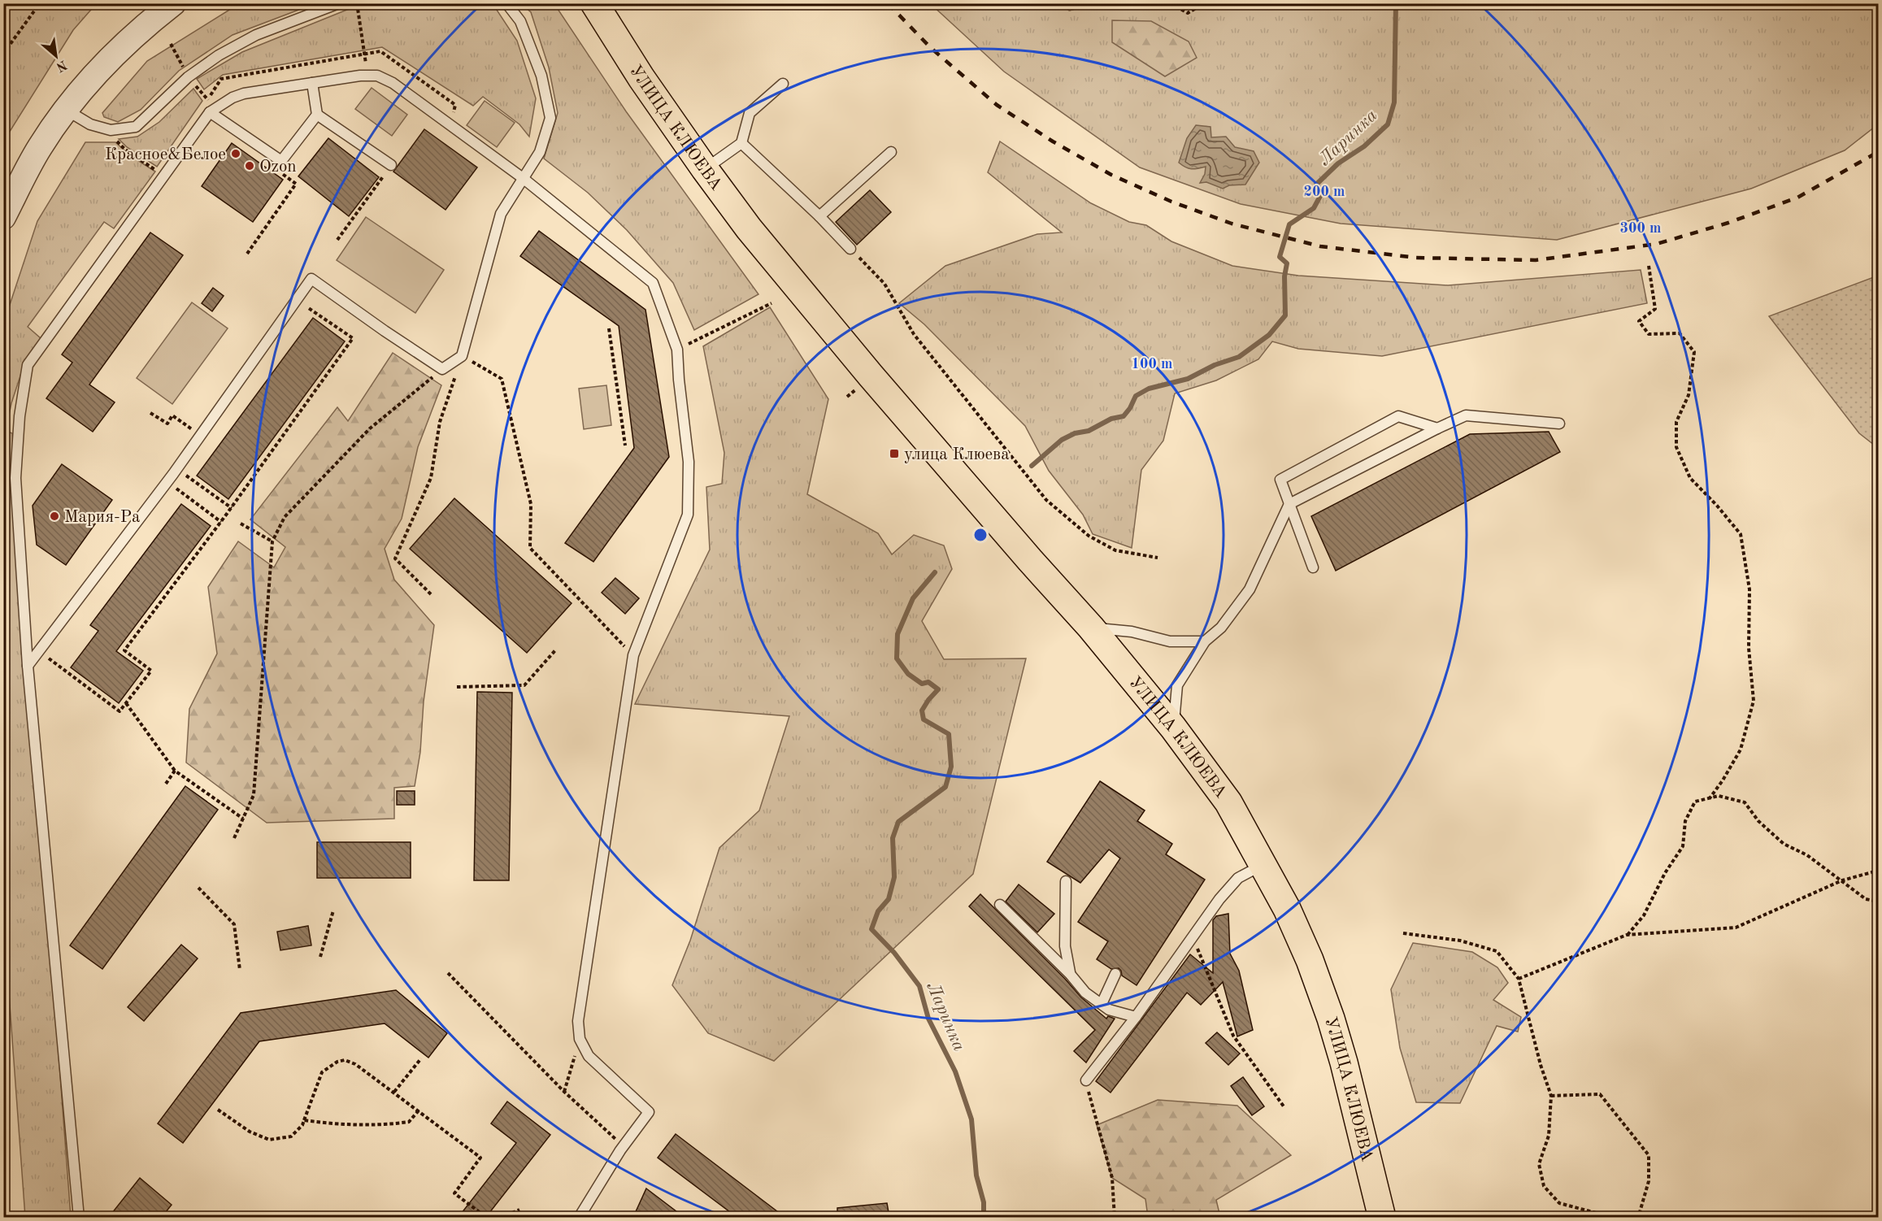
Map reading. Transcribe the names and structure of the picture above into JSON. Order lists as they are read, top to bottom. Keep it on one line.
{"streets":{"main road":["УЛИЦА КЛЮЕВА"]},"water":["Ларинка"],"places":{"other":["Красное&Белое","Ozon","Мария-Ра"],"transit":["улица Клюева"]},"north":"bottom right","rings":["200 m","300 m","100 m"]}
